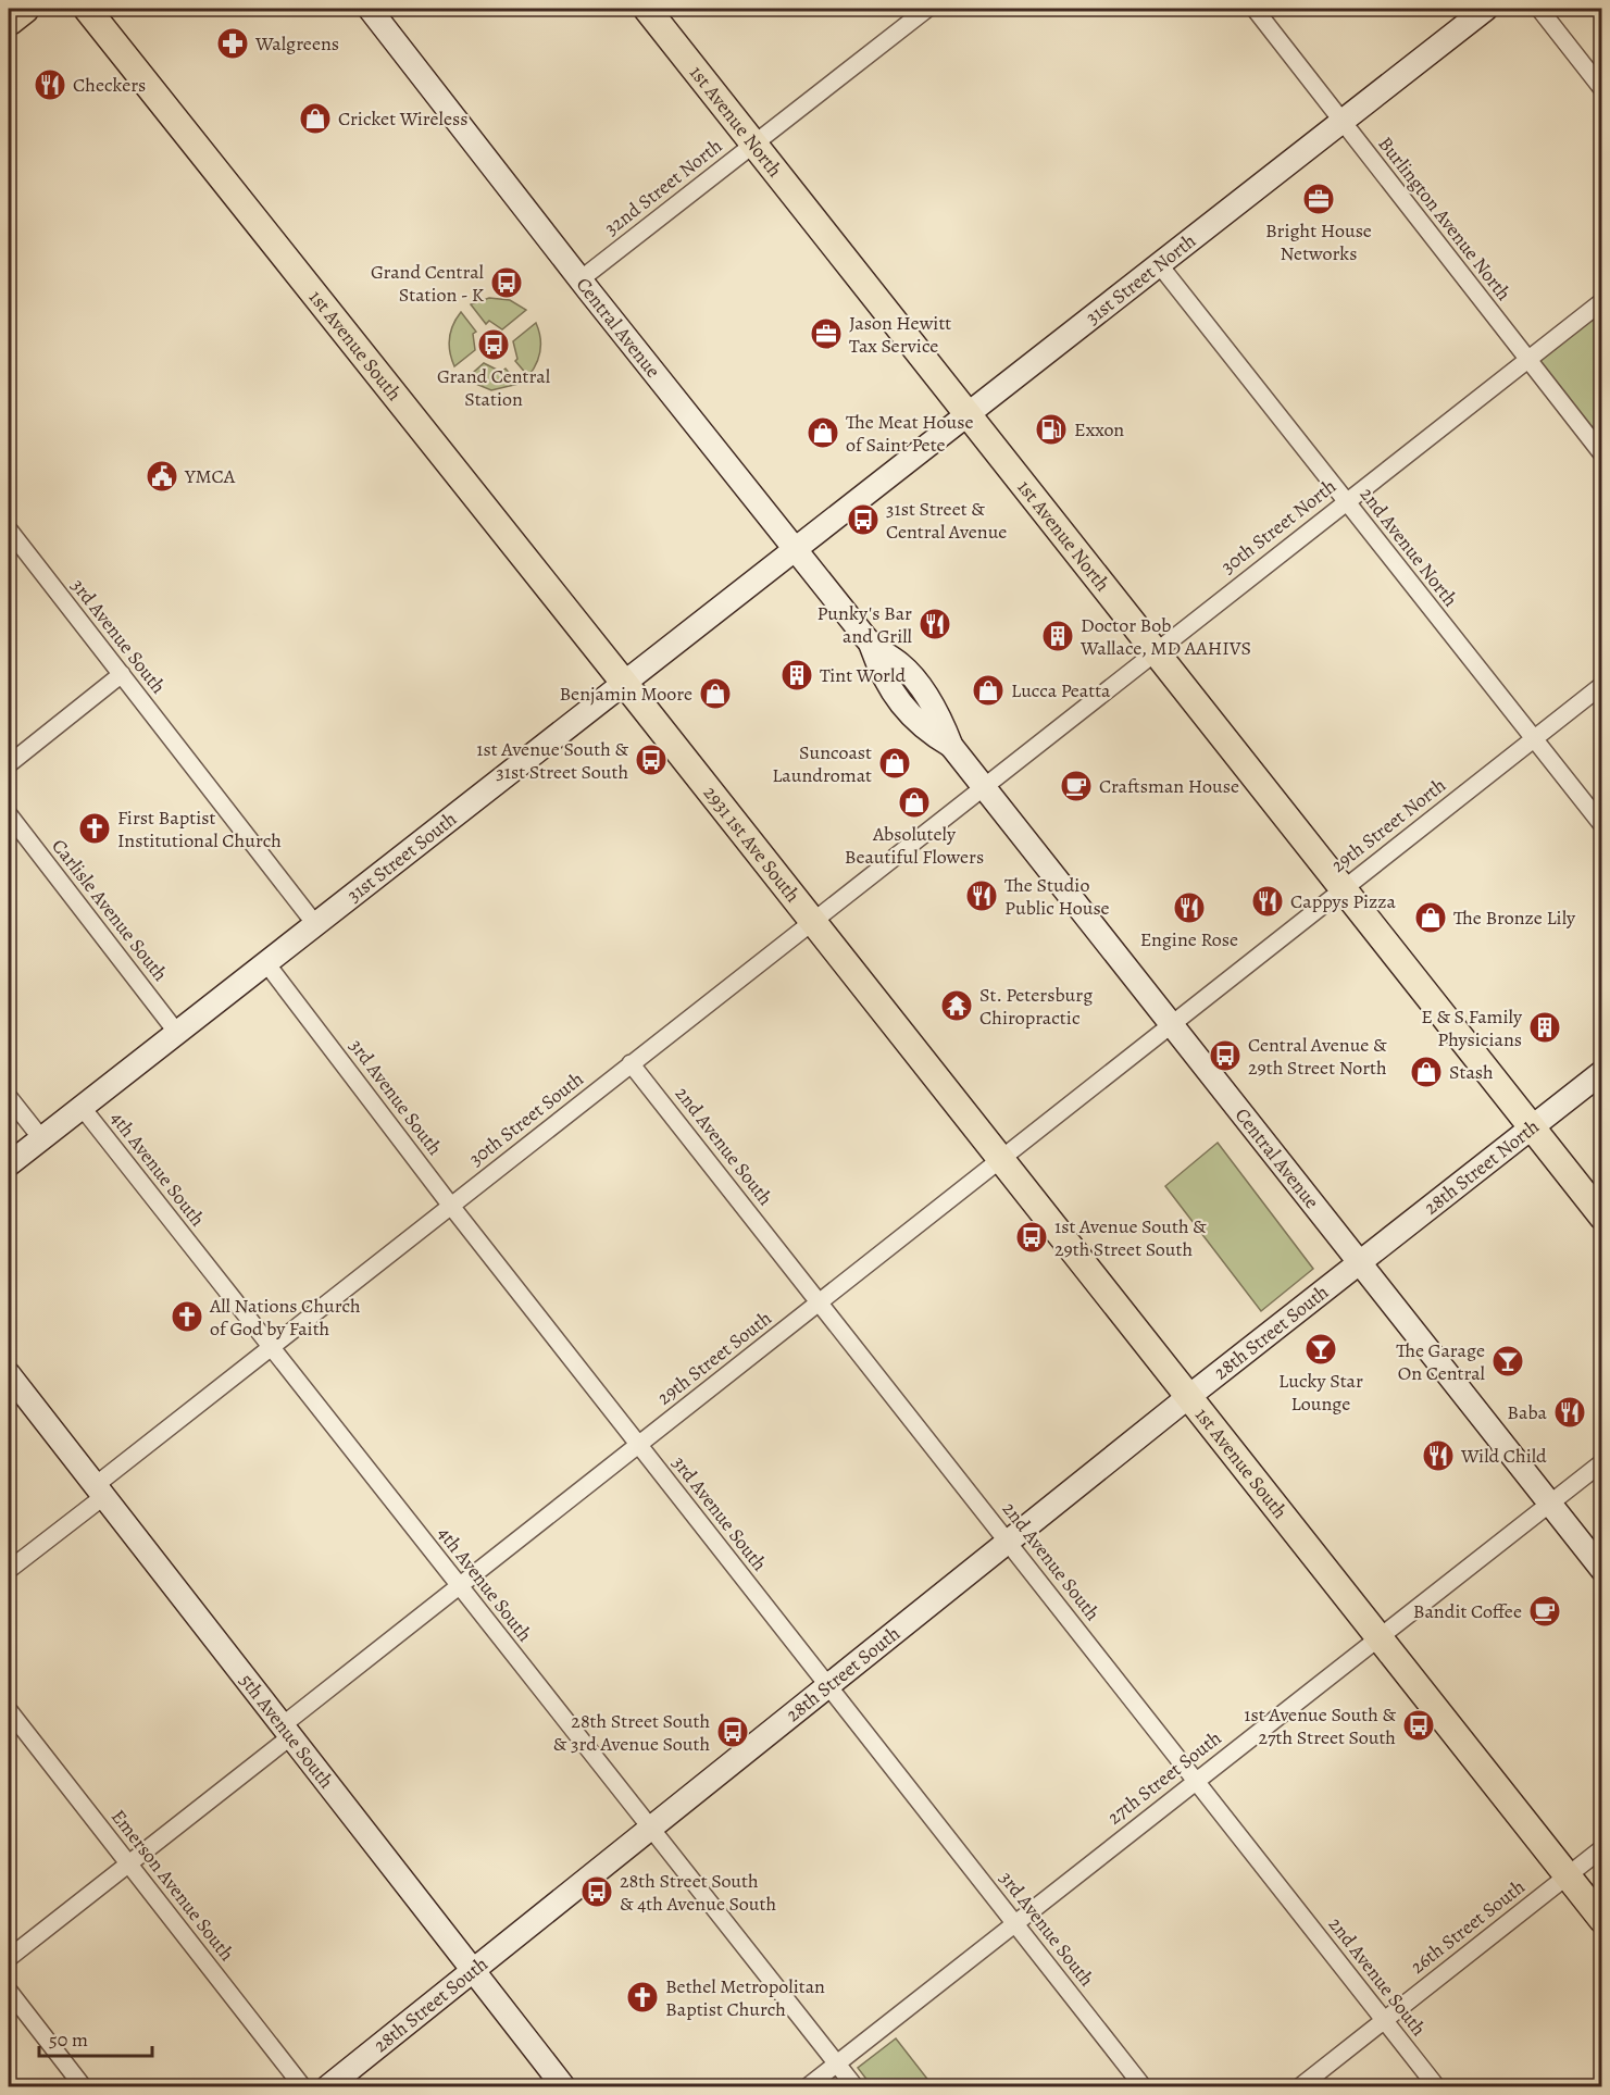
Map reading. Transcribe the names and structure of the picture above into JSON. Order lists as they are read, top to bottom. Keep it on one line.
{"streets":{"main road":["1st Avenue North","1st Avenue South","2931 1st Ave South"],"street":["32nd Street North","Burlington Avenue North","31st Street North","Central Avenue","30th Street North","2nd Avenue North","3rd Avenue South","29th Street North","31st Street South","Carlisle Avenue South","30th Street South","2nd Avenue South","28th Street North","4th Avenue South","28th Street South","29th Street South","5th Avenue South","27th Street South","Emerson Avenue South","26th Street South"]},"crossings":[["1st Avenue North","32nd Street North"],["1st Avenue North","31st Street North"],["1st Avenue North","30th Street North"],["1st Avenue North","29th Street North"],["1st Avenue North","28th Street North"],["32nd Street North","Central Avenue"],["Burlington Avenue North","31st Street North"],["Burlington Avenue North","30th Street North"],["31st Street North","Central Avenue"],["31st Street North","2nd Avenue North"],["31st Street North","31st Street South"],["Central Avenue","30th Street North"],["Central Avenue","29th Street North"],["Central Avenue","31st Street South"],["Central Avenue","30th Street South"],["Central Avenue","28th Street North"],["Central Avenue","28th Street South"],["Central Avenue","29th Street South"],["Central Avenue","27th Street South"],["1st Avenue South","2931 1st Ave South"],["1st Avenue South","31st Street South"],["1st Avenue South","28th Street South"],["1st Avenue South","29th Street South"],["1st Avenue South","27th Street South"],["1st Avenue South","26th Street South"],["30th Street North","2nd Avenue North"],["30th Street North","30th Street South"],["2nd Avenue North","29th Street North"],["3rd Avenue South","31st Street South"],["3rd Avenue South","30th Street South"],["3rd Avenue South","28th Street South"],["3rd Avenue South","29th Street South"],["3rd Avenue South","27th Street South"],["29th Street North","29th Street South"],["2931 1st Ave South","31st Street South"],["2931 1st Ave South","30th Street South"],["31st Street South","Carlisle Avenue South"],["31st Street South","4th Avenue South"],["30th Street South","2nd Avenue South"],["30th Street South","4th Avenue South"],["30th Street South","5th Avenue South"],["2nd Avenue South","28th Street South"],["2nd Avenue South","29th Street South"],["2nd Avenue South","27th Street South"],["2nd Avenue South","26th Street South"],["28th Street North","28th Street South"],["4th Avenue South","28th Street South"],["4th Avenue South","29th Street South"],["4th Avenue South","27th Street South"],["28th Street South","5th Avenue South"],["29th Street South","5th Avenue South"],["29th Street South","Emerson Avenue South"]],"places":{"pharmacy":["Walgreens"],"restaurant":["Checkers","Punky's Bar and Grill","The Studio Public House","Cappys Pizza","Engine Rose","Baba","Wild Child"],"shop":["Cricket Wireless","The Meat House of Saint Pete","Lucca Peatta","Benjamin Moore","Suncoast Laundromat","Absolutely Beautiful Flowers","The Bronze Lily","Stash"],"office":["Bright House Networks","Jason Hewitt Tax Service"],"bus stop":["Grand Central Station - K","Grand Central Station","31st Street & Central Avenue","1st Avenue South & 31st Street South","Central Avenue & 29th Street North","1st Avenue South & 29th Street South","1st Avenue South & 27th Street South","28th Street South & 3rd Avenue South","28th Street South & 4th Avenue South"],"fuel station":["Exxon"],"public building":["YMCA"],"building":["Doctor Bob Wallace, MD AAHIVS","Tint World","E & S Family Physicians"],"cafe":["Craftsman House","Bandit Coffee"],"church":["First Baptist Institutional Church","All Nations Church of God by Faith","Bethel Metropolitan Baptist Church"],"temple":["St. Petersburg Chiropractic"],"bar":["Lucky Star Lounge","The Garage On Central"]},"scale_bar":"50 m"}
